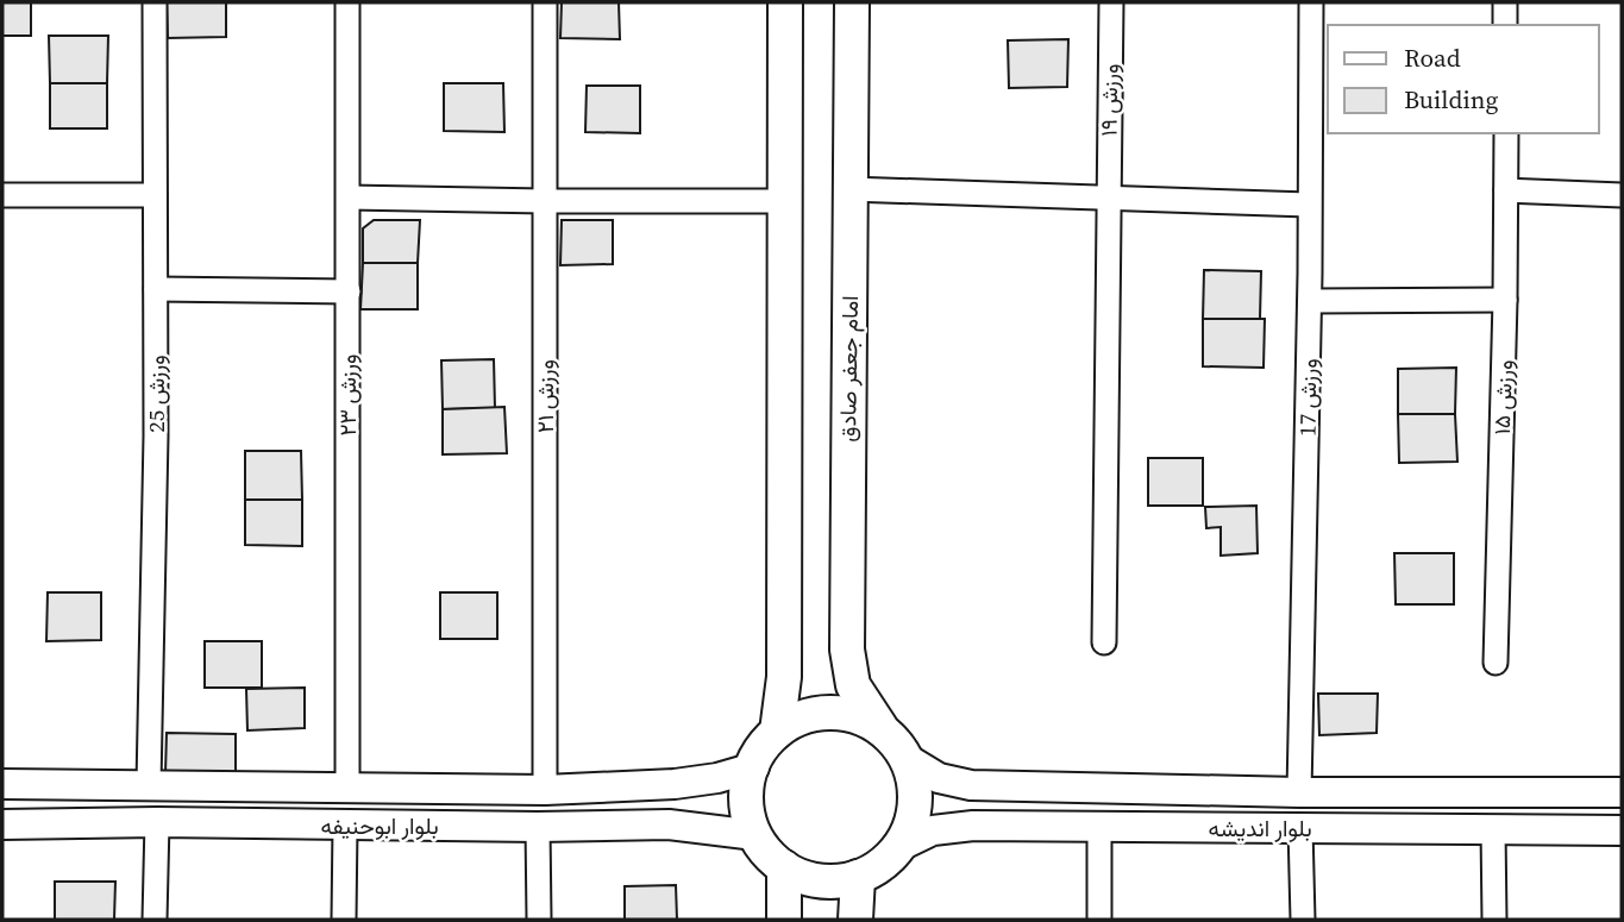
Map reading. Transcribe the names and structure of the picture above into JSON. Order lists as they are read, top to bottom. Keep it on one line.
{"streets":{"main road":["امام جعفر صادق"],"street":["ورزش ۱۹","ورزش 25","ورزش ۲۳","ورزش ۲۱","ورزش 17","ورزش ۱۵","بلوار ابوحنیفه","بلوار اندیشه"]},"crossings":[["امام جعفر صادق","بلوار ابوحنیفه"],["امام جعفر صادق","بلوار اندیشه"],["ورزش 25","بلوار ابوحنیفه"],["ورزش ۲۳","بلوار ابوحنیفه"],["ورزش ۲۱","بلوار ابوحنیفه"],["ورزش 17","بلوار اندیشه"],["بلوار ابوحنیفه","بلوار اندیشه"]],"legend":["Road","Building"]}
